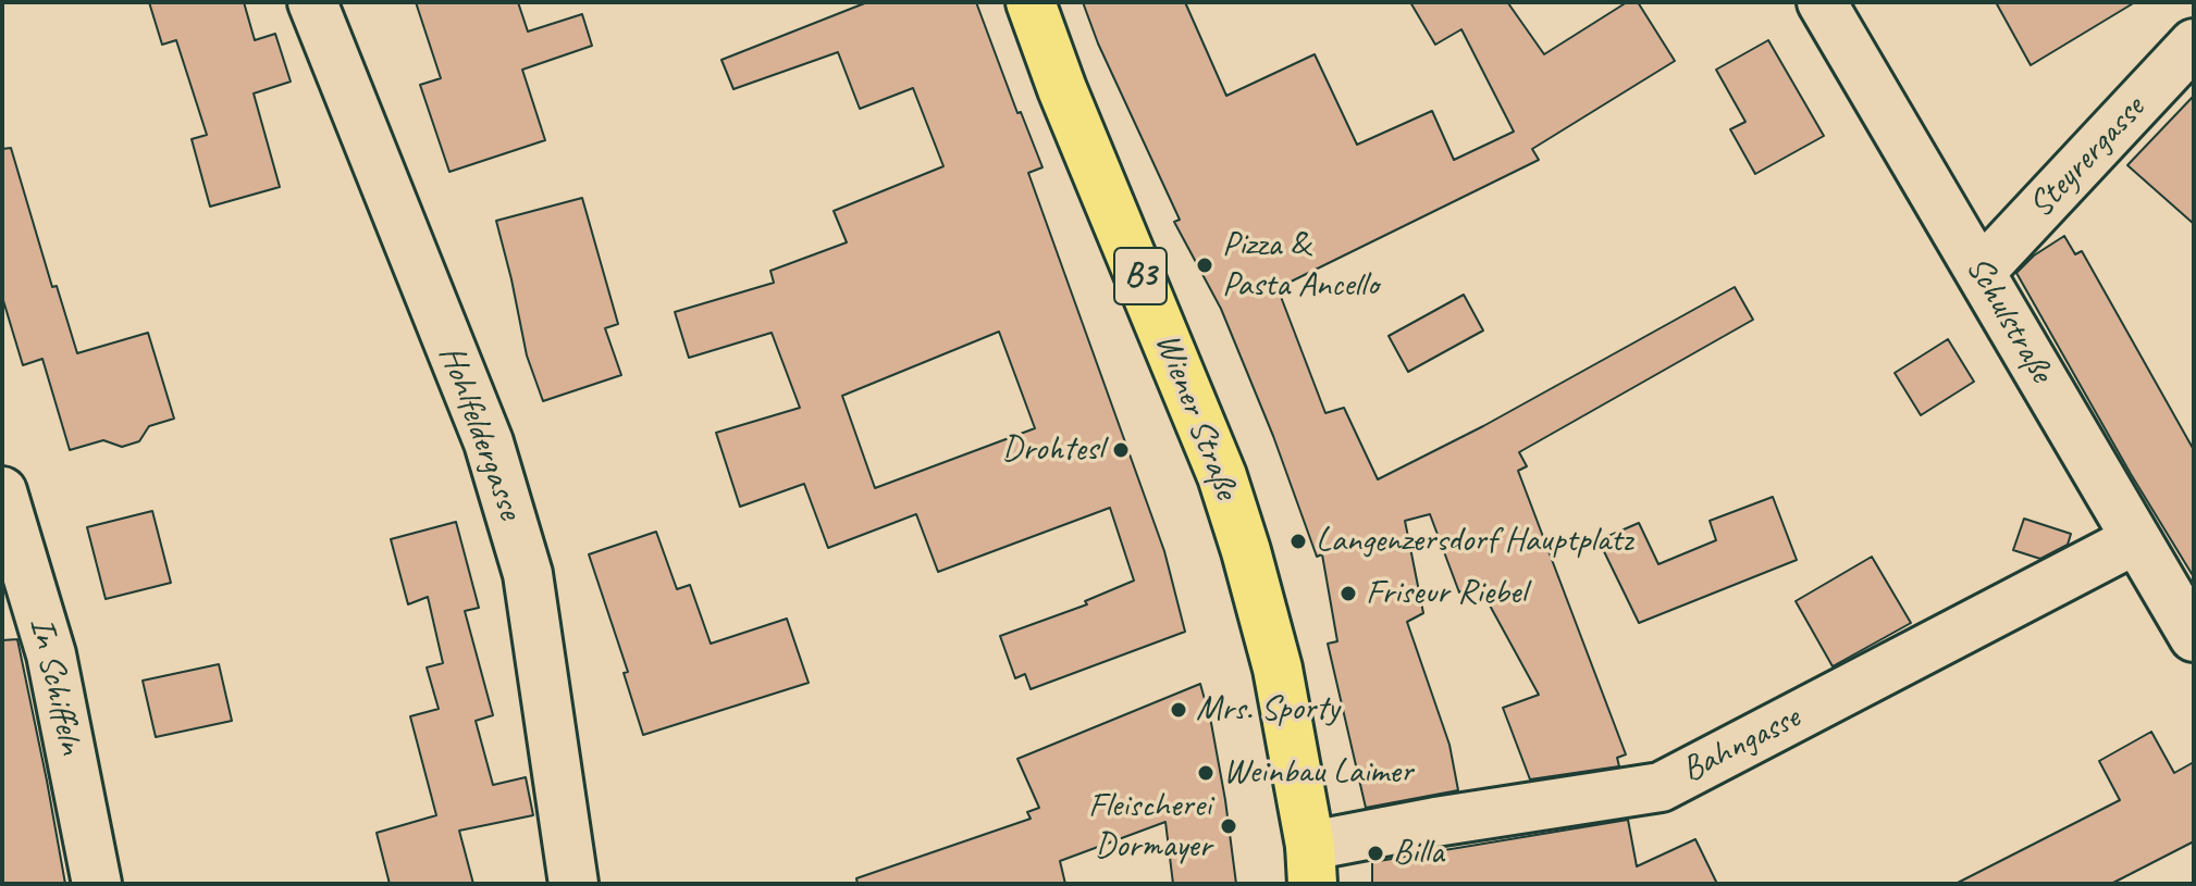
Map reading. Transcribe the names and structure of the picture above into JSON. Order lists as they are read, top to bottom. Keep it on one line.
{"streets":{"main road":["B3","Wiener Straße"],"street":["Steyrergasse","Schulstraße","Hohlfeldergasse","In Schiffeln","Bahngasse"]},"crossings":[["Steyrergasse","Schulstraße"],["Schulstraße","Bahngasse"],["Wiener Straße","Bahngasse"]],"places":["Pizza & Pasta Ancello","Drohtesl","Langenzersdorf Hauptplatz","Friseur Riebel","Mrs. Sporty","Weinbau Laimer","Fleischerei Dormayer","Billa"]}
